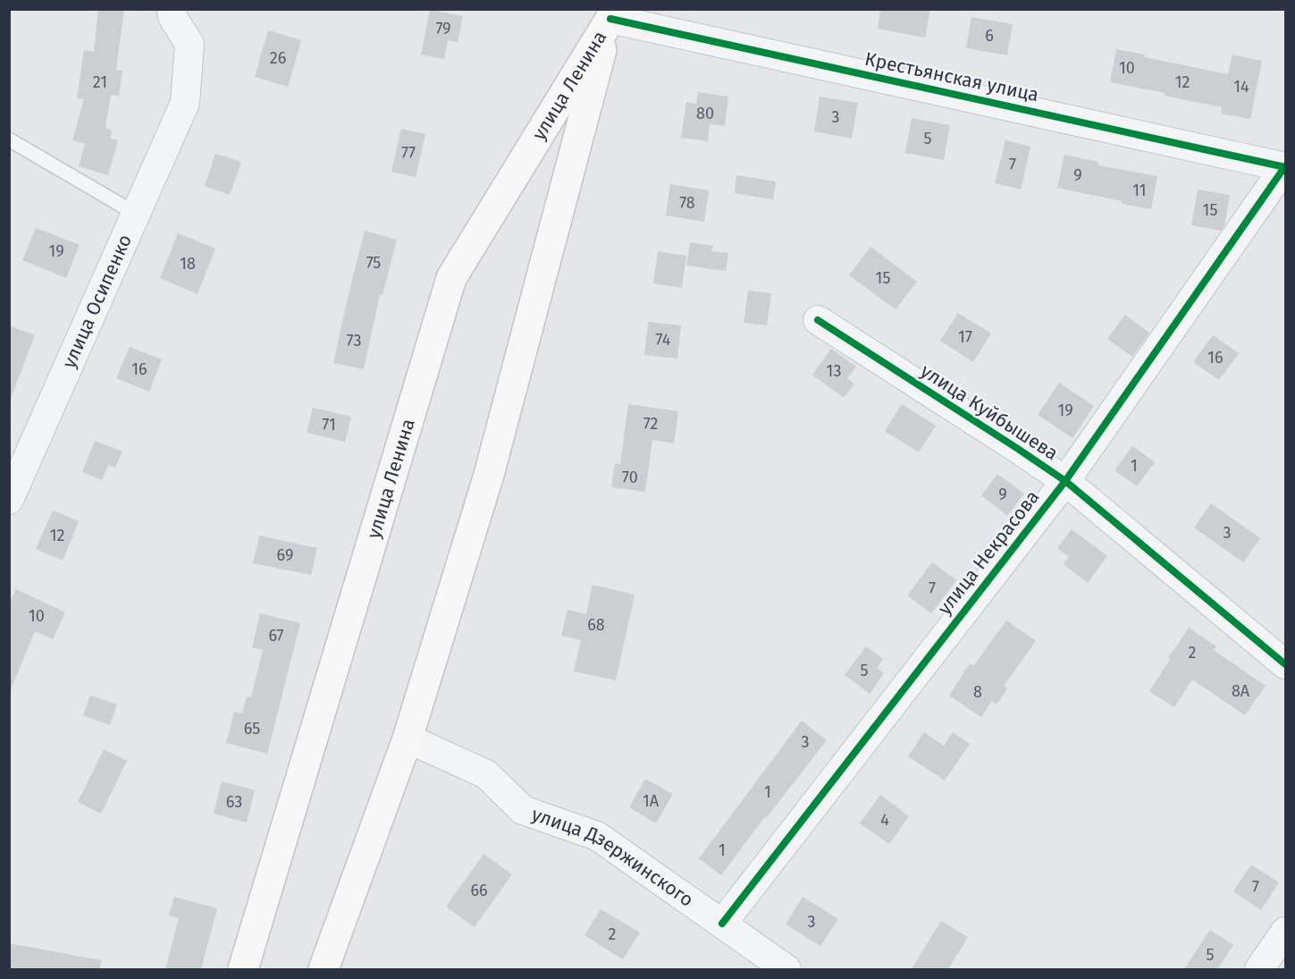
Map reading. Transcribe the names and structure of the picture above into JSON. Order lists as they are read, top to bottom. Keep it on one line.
{"streets":{"main road":["улица Ленина"],"street":["Крестьянская улица","улица Осипенко","улица Куйбышева","улица Некрасова","улица Дзержинского"]},"crossings":[["Крестьянская улица","улица Ленина"],["Крестьянская улица","улица Некрасова"],["улица Ленина","улица Дзержинского"],["улица Куйбышева","улица Некрасова"],["улица Некрасова","улица Дзержинского"]],"house_numbers":["79","6","26","10","21","12","14","80","3","5","77","7","9","11","78","15","19","75","18","15","17","74","73","16","16","13","19","72","71","1","70","9","3","12","69","7","10","68","67","2","5","8А","8","65","3","1","1А","63","4","1","7","66","3","2","5"]}
